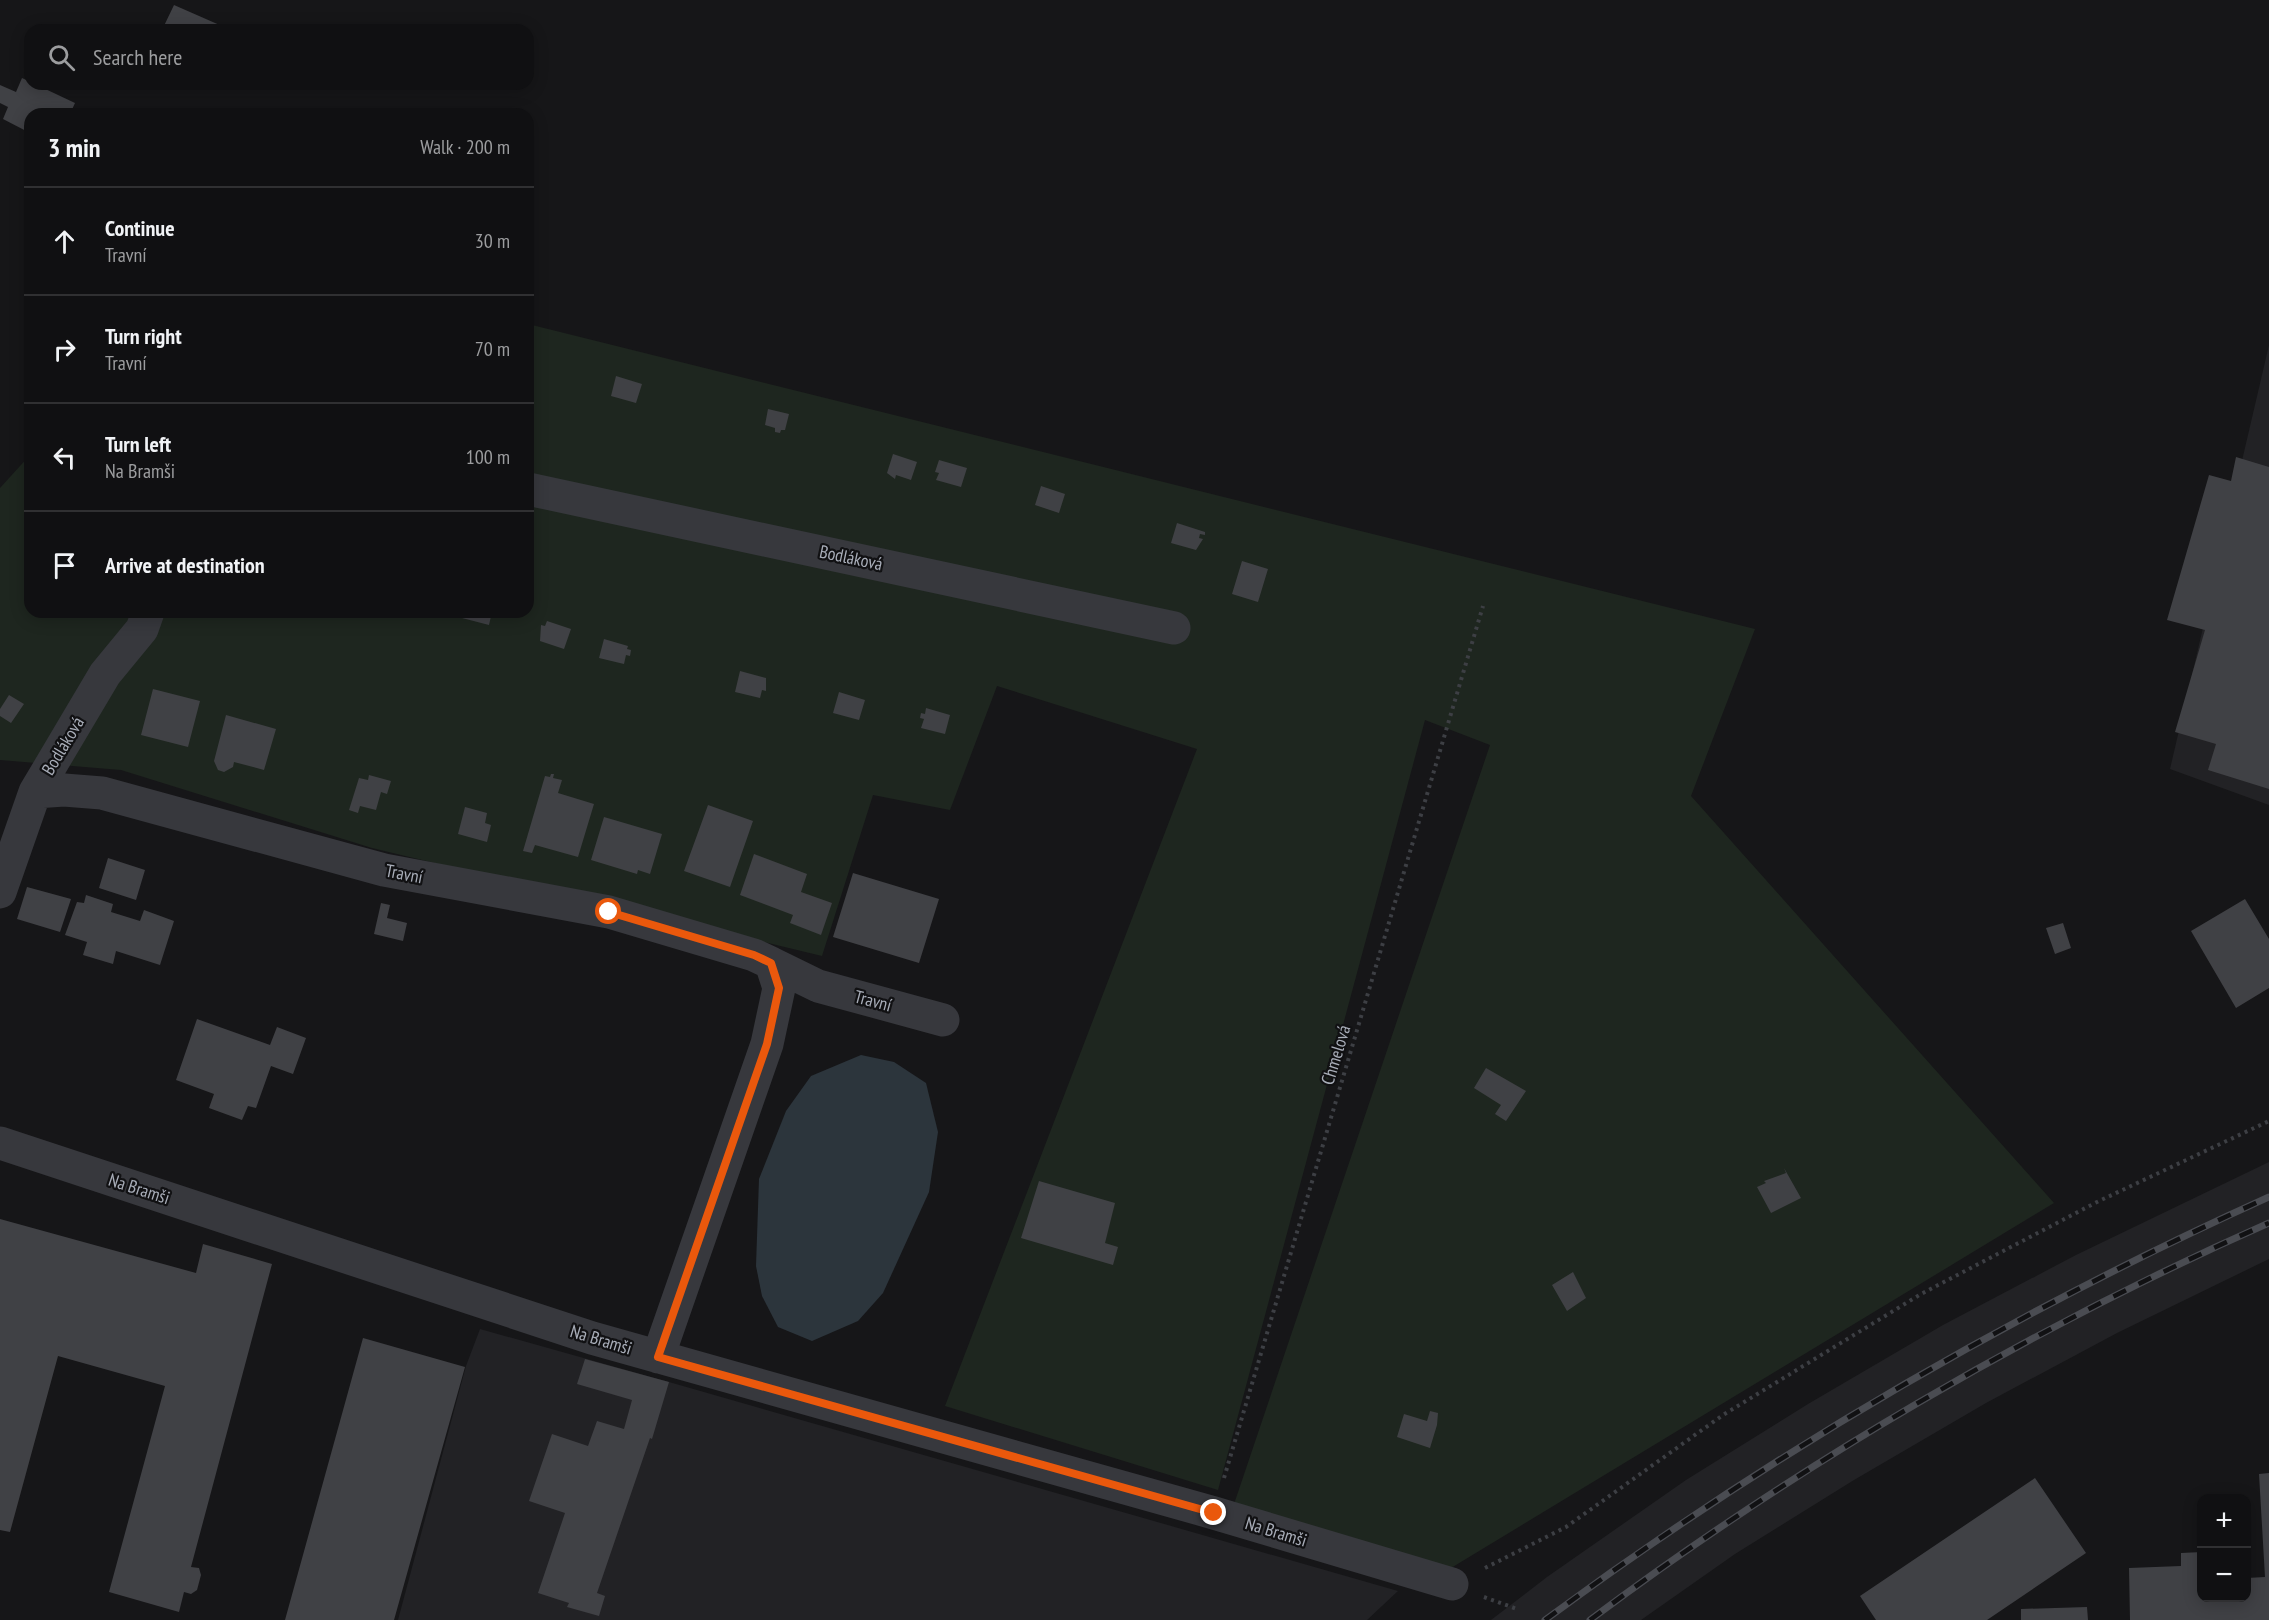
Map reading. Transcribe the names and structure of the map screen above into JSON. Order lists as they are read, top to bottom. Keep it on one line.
{"streets":{"street":["Bodláková","Travní","Na Bramši"],"path":["Chmelová"]},"crossings":[["Bodláková","Travní"],["Chmelová","Na Bramši"]],"page":{"search":"Search here","heading":["3 min","Walk · 200 m"],"list":[["Continue","Travní","30 m"],["Turn right","Travní","70 m"],["Turn left","Na Bramši","100 m"],"Arrive at destination"],"map_buttons":["+","−"]}}
